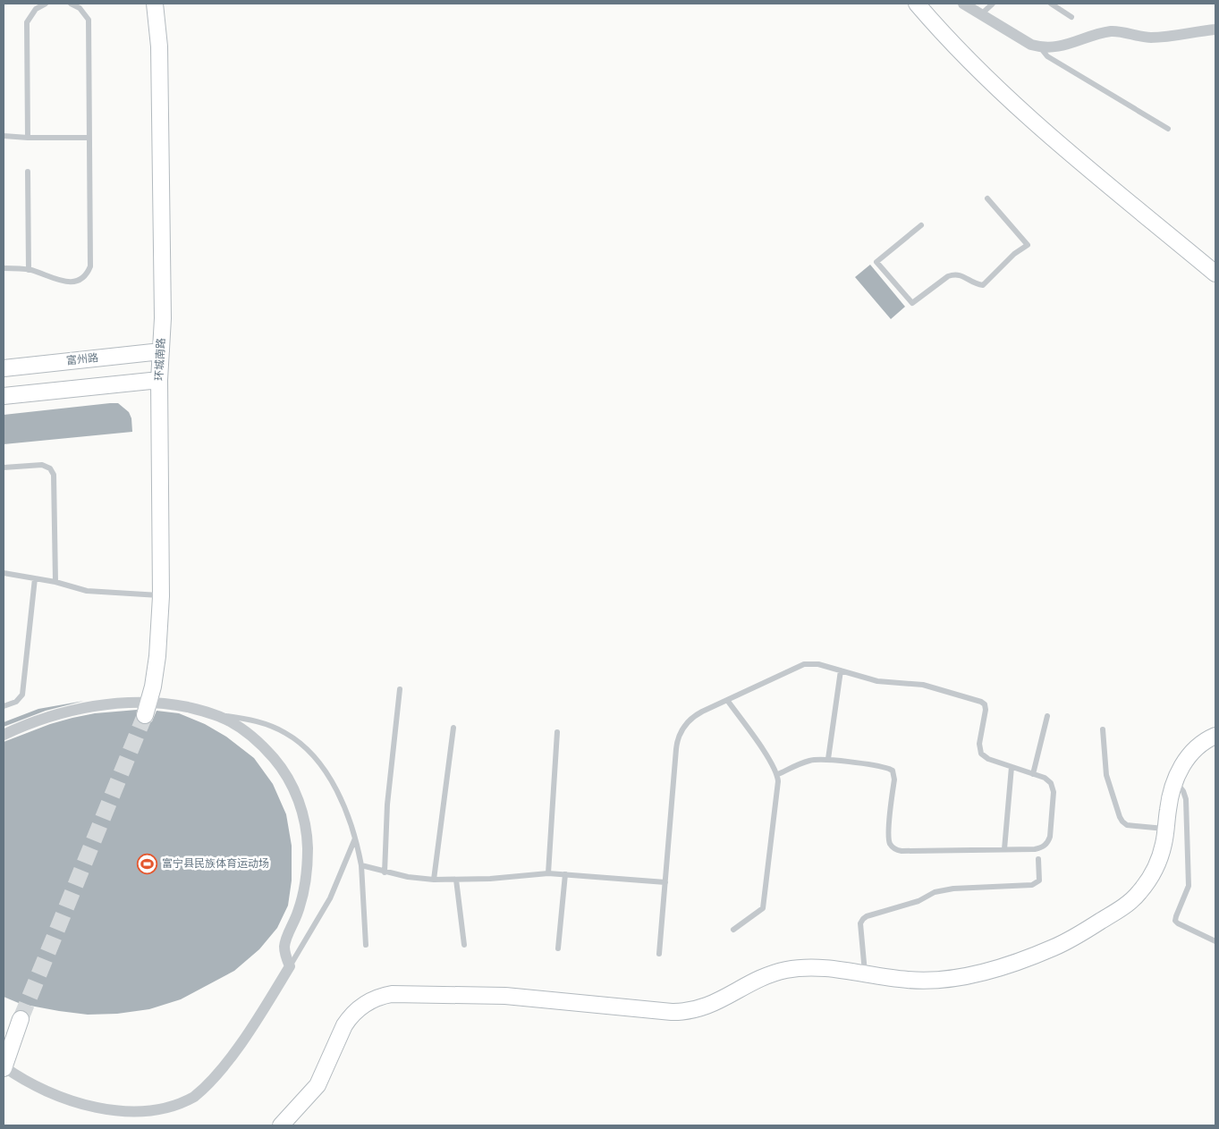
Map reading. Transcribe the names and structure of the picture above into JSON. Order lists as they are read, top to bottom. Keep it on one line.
{"streets":{"main road":["富州路","环城南路"]},"crossings":[["富州路","环城南路"]],"places":{"sports":["富宁县民族体育运动场"]}}
